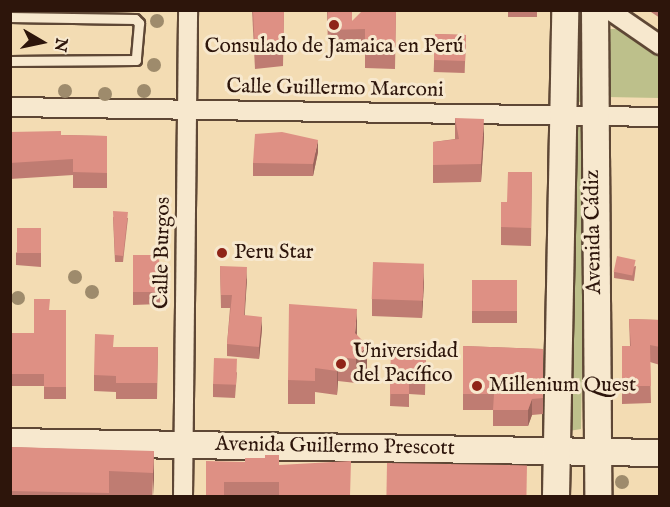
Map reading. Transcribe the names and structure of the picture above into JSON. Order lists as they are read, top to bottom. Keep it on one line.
{"streets":{"main road":["Avenida Cádiz","Avenida Guillermo Prescott"],"street":["Calle Guillermo Marconi","Calle Burgos"]},"crossings":[["Calle Guillermo Marconi","Avenida Cádiz"],["Calle Guillermo Marconi","Calle Burgos"],["Avenida Cádiz","Avenida Guillermo Prescott"],["Calle Burgos","Avenida Guillermo Prescott"]],"places":["Consulado de Jamaica en Perú","Peru Star","Universidad del Pacífico","Millenium Quest"],"north":"right"}
